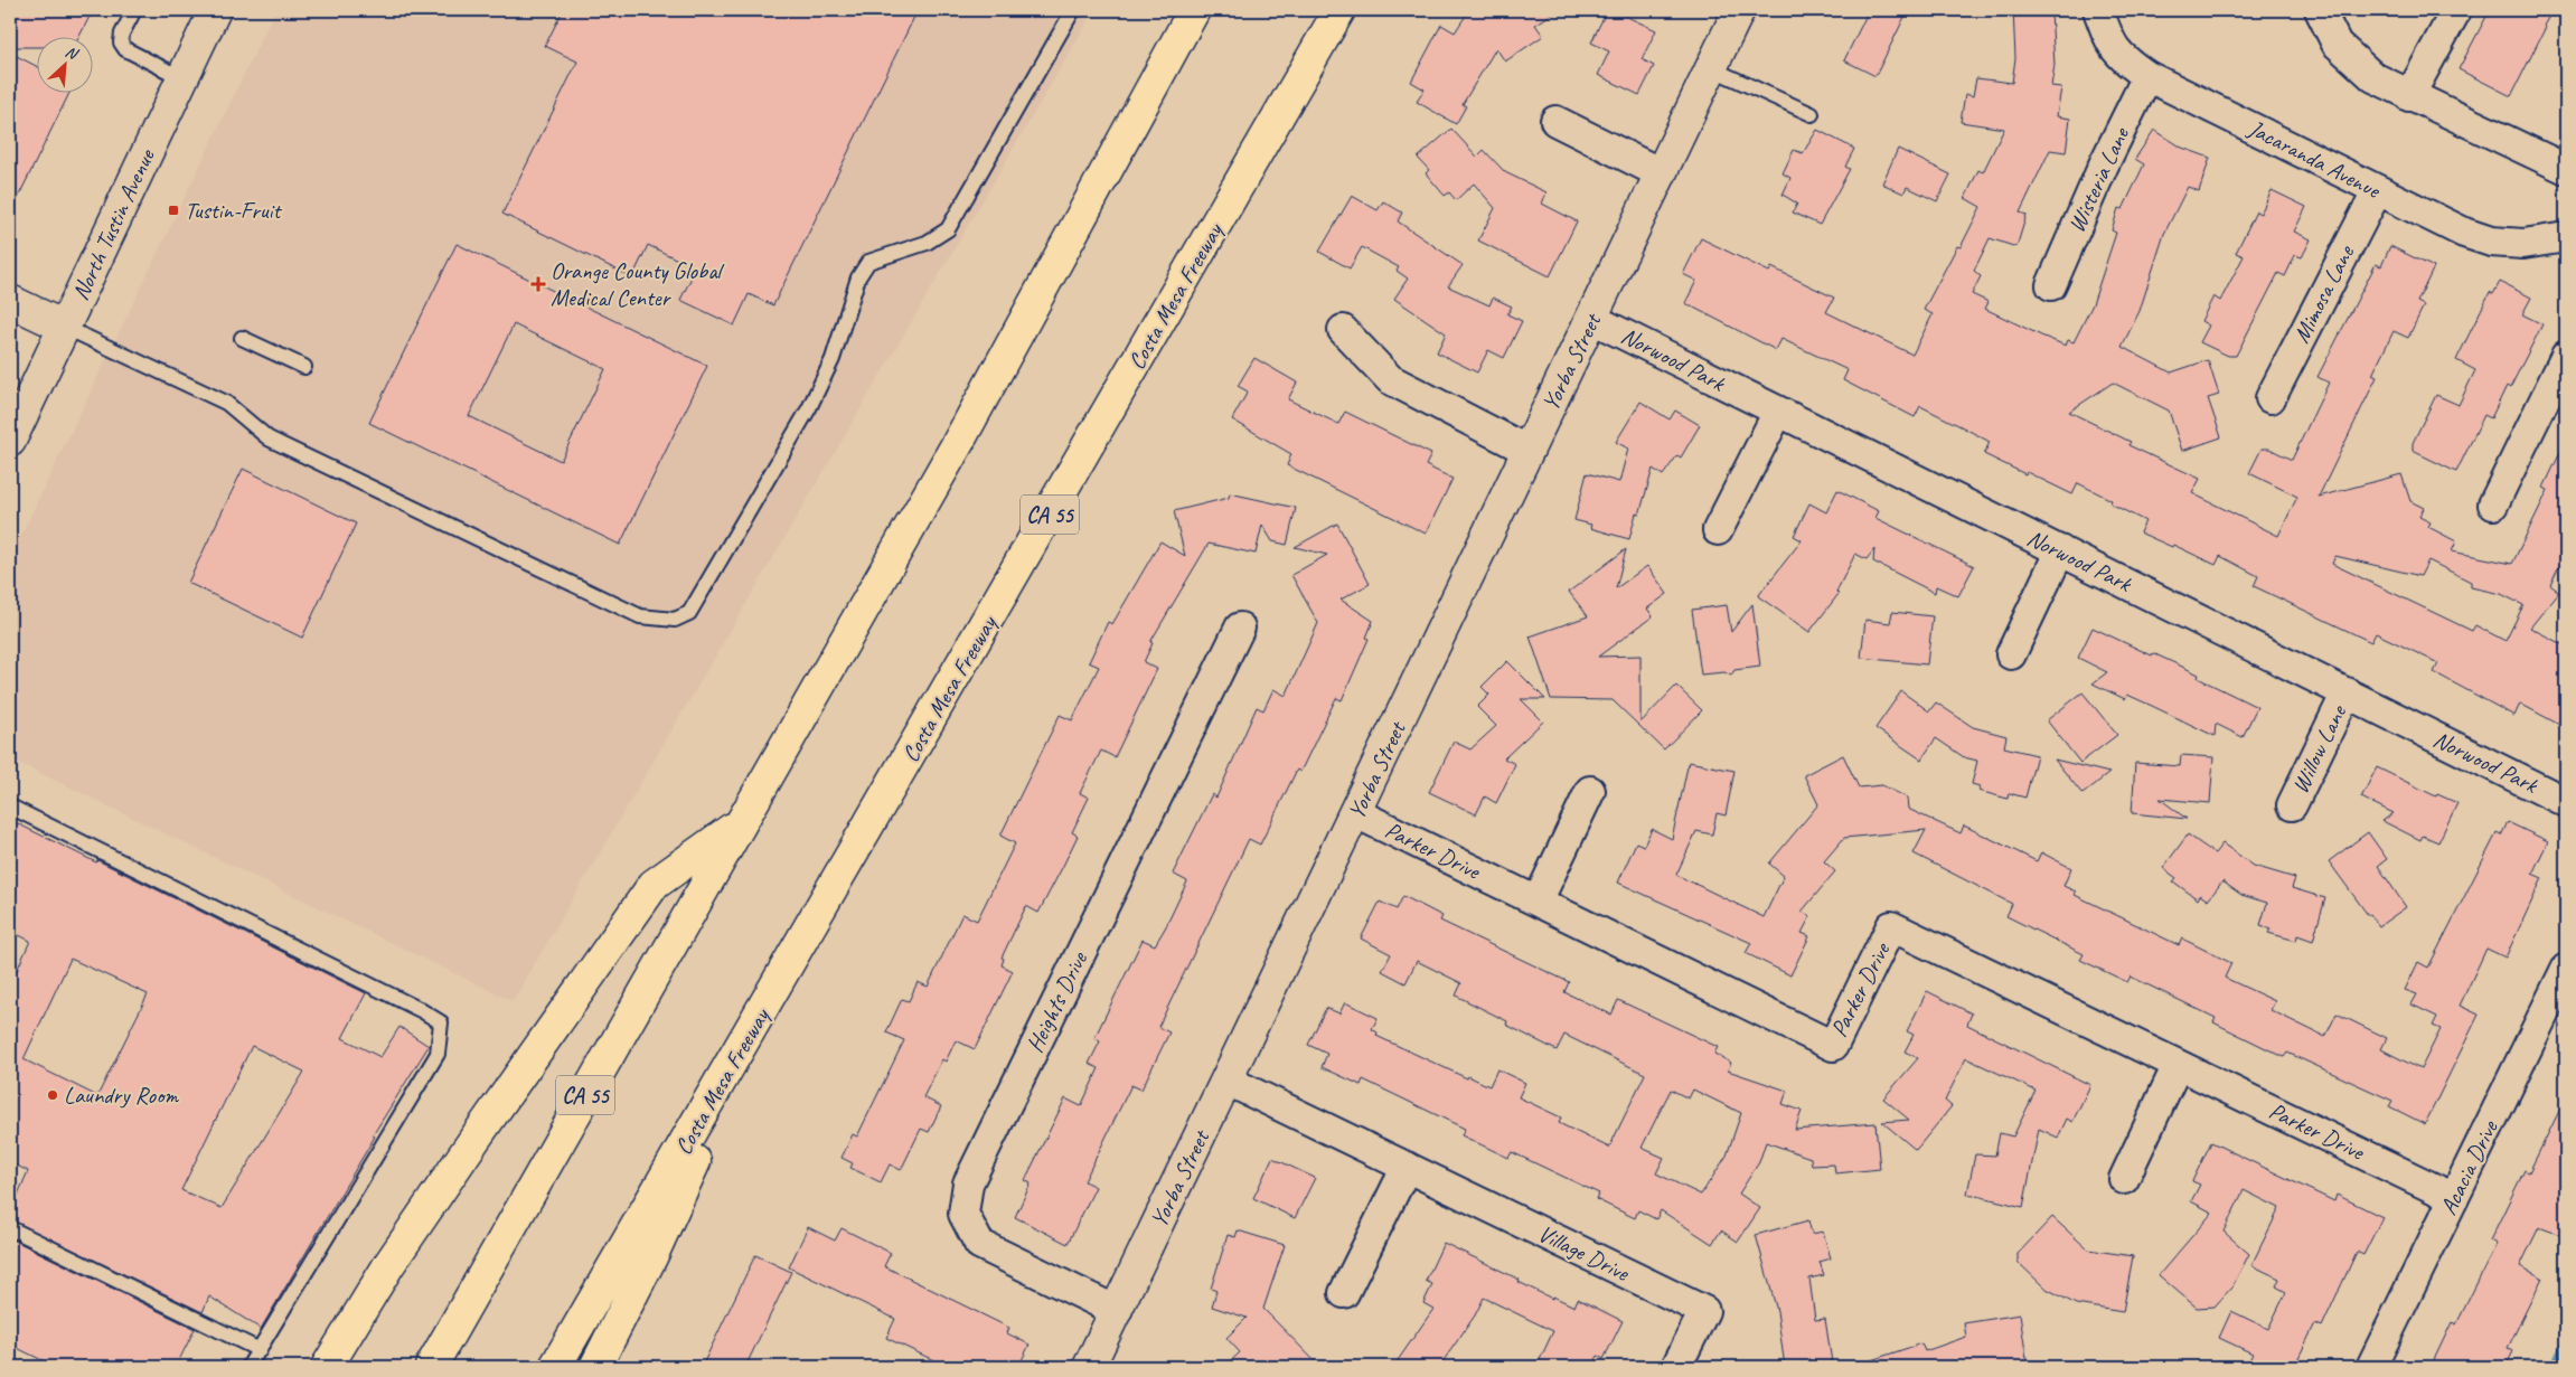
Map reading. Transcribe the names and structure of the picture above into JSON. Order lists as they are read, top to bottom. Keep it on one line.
{"streets":{"highway":["Costa Mesa Freeway","CA 55"],"main road":["North Tustin Avenue","Yorba Street"],"street":["Jacaranda Avenue","Wisteria Lane","Mimosa Lane","Norwood Park","Willow Lane","Parker Drive","Heights Drive","Acacia Drive","Village Drive"]},"crossings":[["Jacaranda Avenue","Wisteria Lane"],["Jacaranda Avenue","Mimosa Lane"],["Norwood Park","Yorba Street"],["Norwood Park","Willow Lane"],["Yorba Street","Parker Drive"],["Yorba Street","Heights Drive"],["Yorba Street","Village Drive"],["Parker Drive","Acacia Drive"]],"places":{"transit":["Tustin-Fruit"],"health":["Orange County Global Medical Center"],"other":["Laundry Room"]},"north":"top right"}
